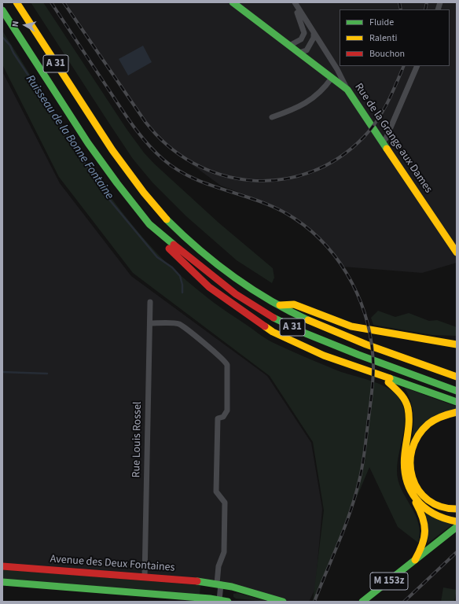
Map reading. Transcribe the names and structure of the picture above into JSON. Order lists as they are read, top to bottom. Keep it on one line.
{"streets":{"main road":["A 31","Rue de la Grange aux Dames","Avenue des Deux Fontaines","M 153z"],"street":["Rue Louis Rossel"]},"crossings":[["Rue Louis Rossel","Avenue des Deux Fontaines"]],"water":["Ruisseau de la Bonne Fontaine"],"legend":["Fluide","Ralenti","Bouchon"],"north":"left"}
